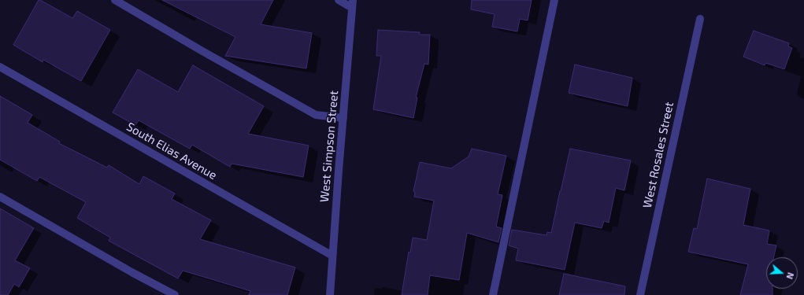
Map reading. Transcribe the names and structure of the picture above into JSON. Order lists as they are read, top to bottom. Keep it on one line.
{"streets":{"street":["West Simpson Street","South Elias Avenue","West Rosales Street"]},"crossings":[["West Simpson Street","South Elias Avenue"]],"north":"right"}
